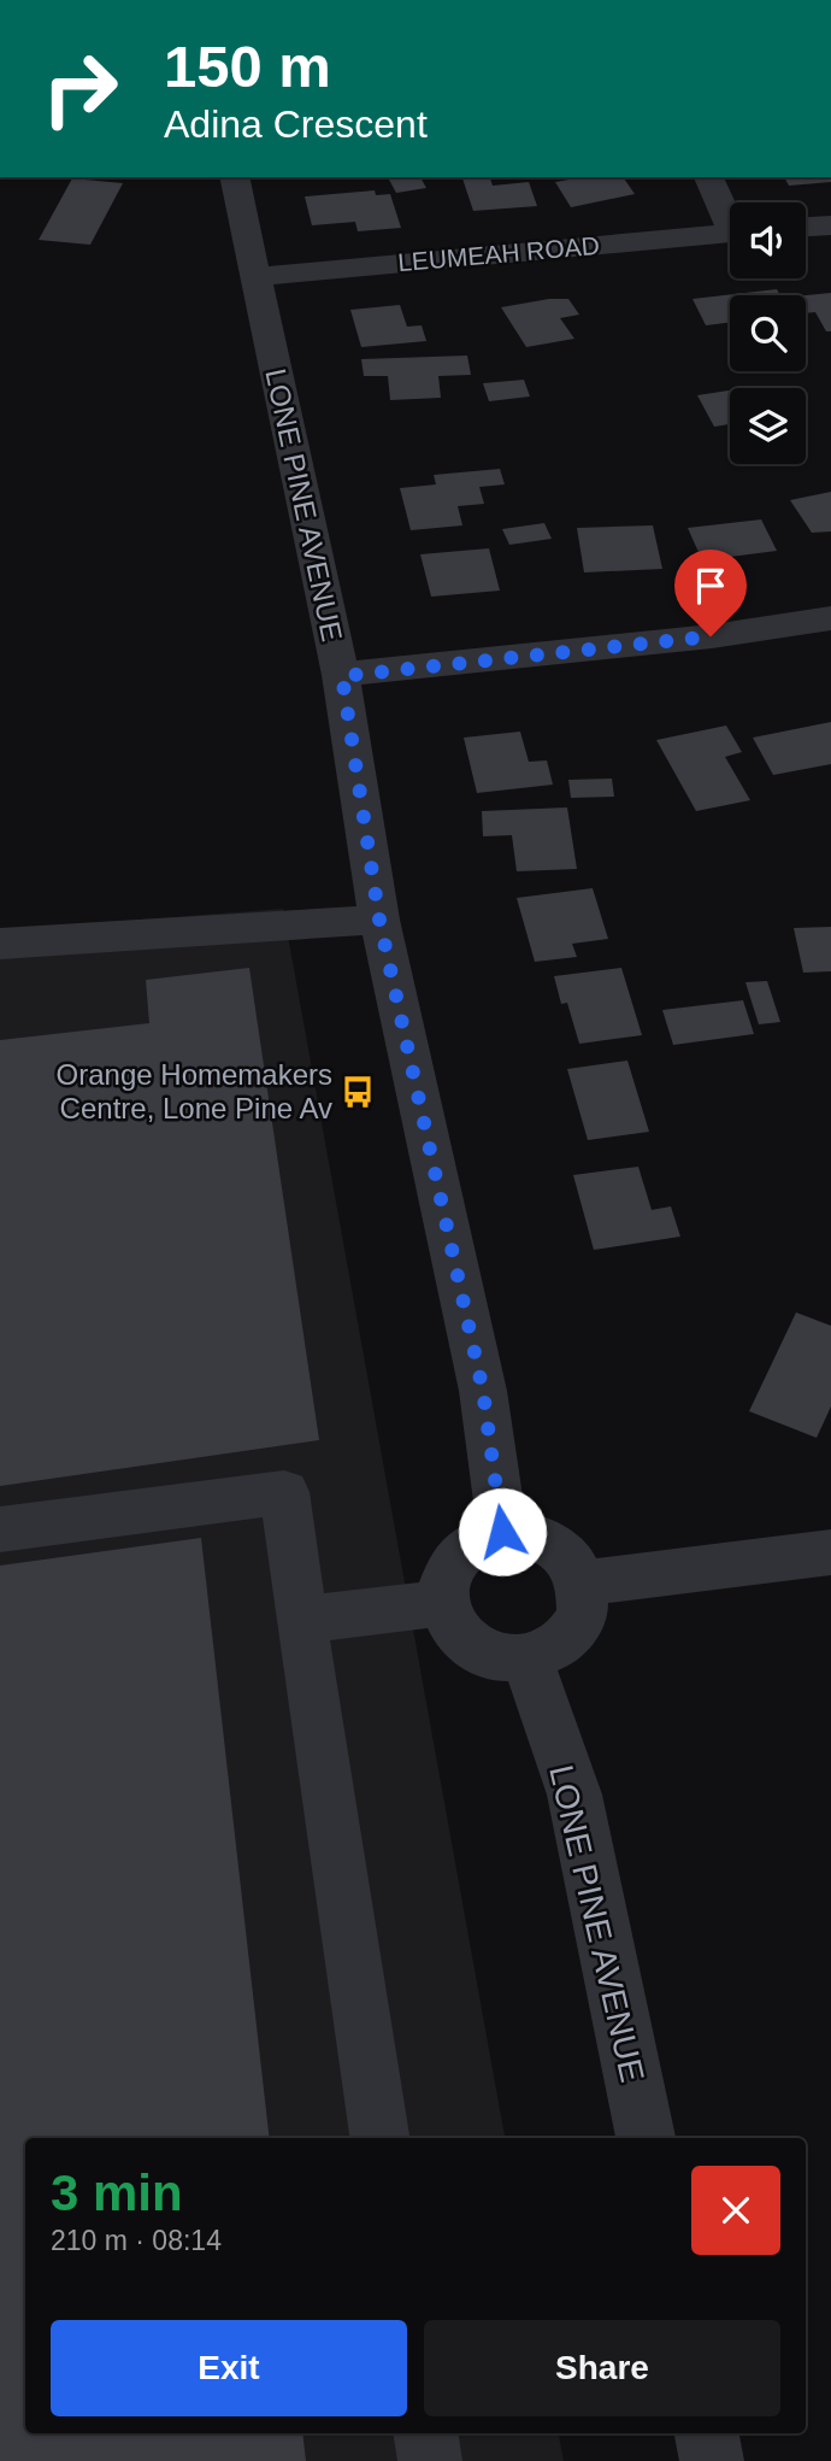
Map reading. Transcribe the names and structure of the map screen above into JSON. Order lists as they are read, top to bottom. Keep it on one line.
{"streets":{"street":["LEUMEAH ROAD","LONE PINE AVENUE"]},"crossings":[["LEUMEAH ROAD","LONE PINE AVENUE"]],"places":{"bus stop":["Orange Homemakers Centre, Lone Pine Av"]},"page":{"turn":["150 m","Adina Crescent"],"heading":["3 min","210 m · 08:14"],"buttons":["Exit","Share"]}}
